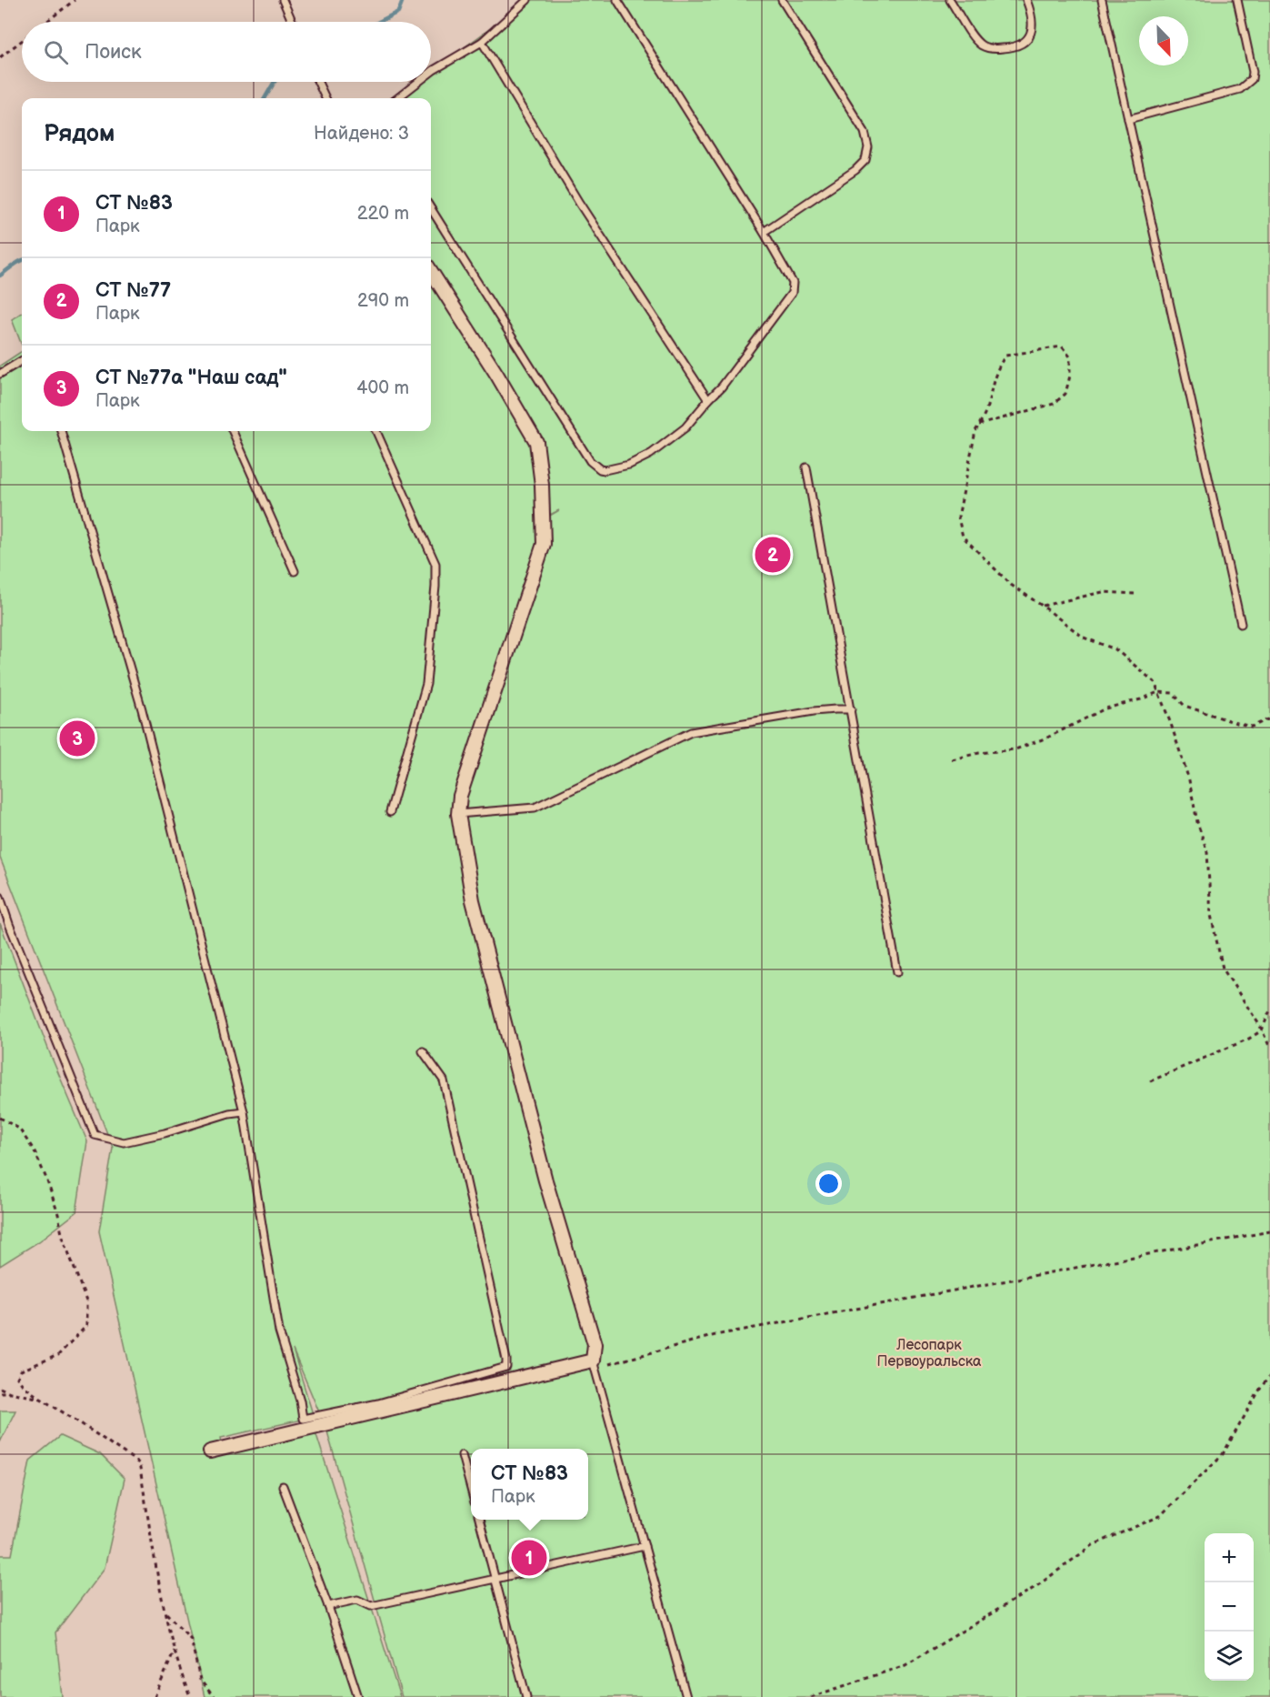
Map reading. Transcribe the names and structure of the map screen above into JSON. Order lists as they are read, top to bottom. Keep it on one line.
{"parks":["Лесопарк Первоуральска"],"north":"bottom right","page":{"search":"Поиск","heading":["Рядом","Найдено: 3"],"list":[{"mark":"1","name":"СТ №83","note":"Парк","value":"220 m"},{"mark":"2","name":"СТ №77","note":"Парк","value":"290 m"},{"mark":"3","name":"СТ №77а \"Наш сад\"","note":"Парк","value":"400 m"}],"pins":["2","3","1"],"popup":["СТ №83","Парк"],"map_buttons":["+","−"]}}
